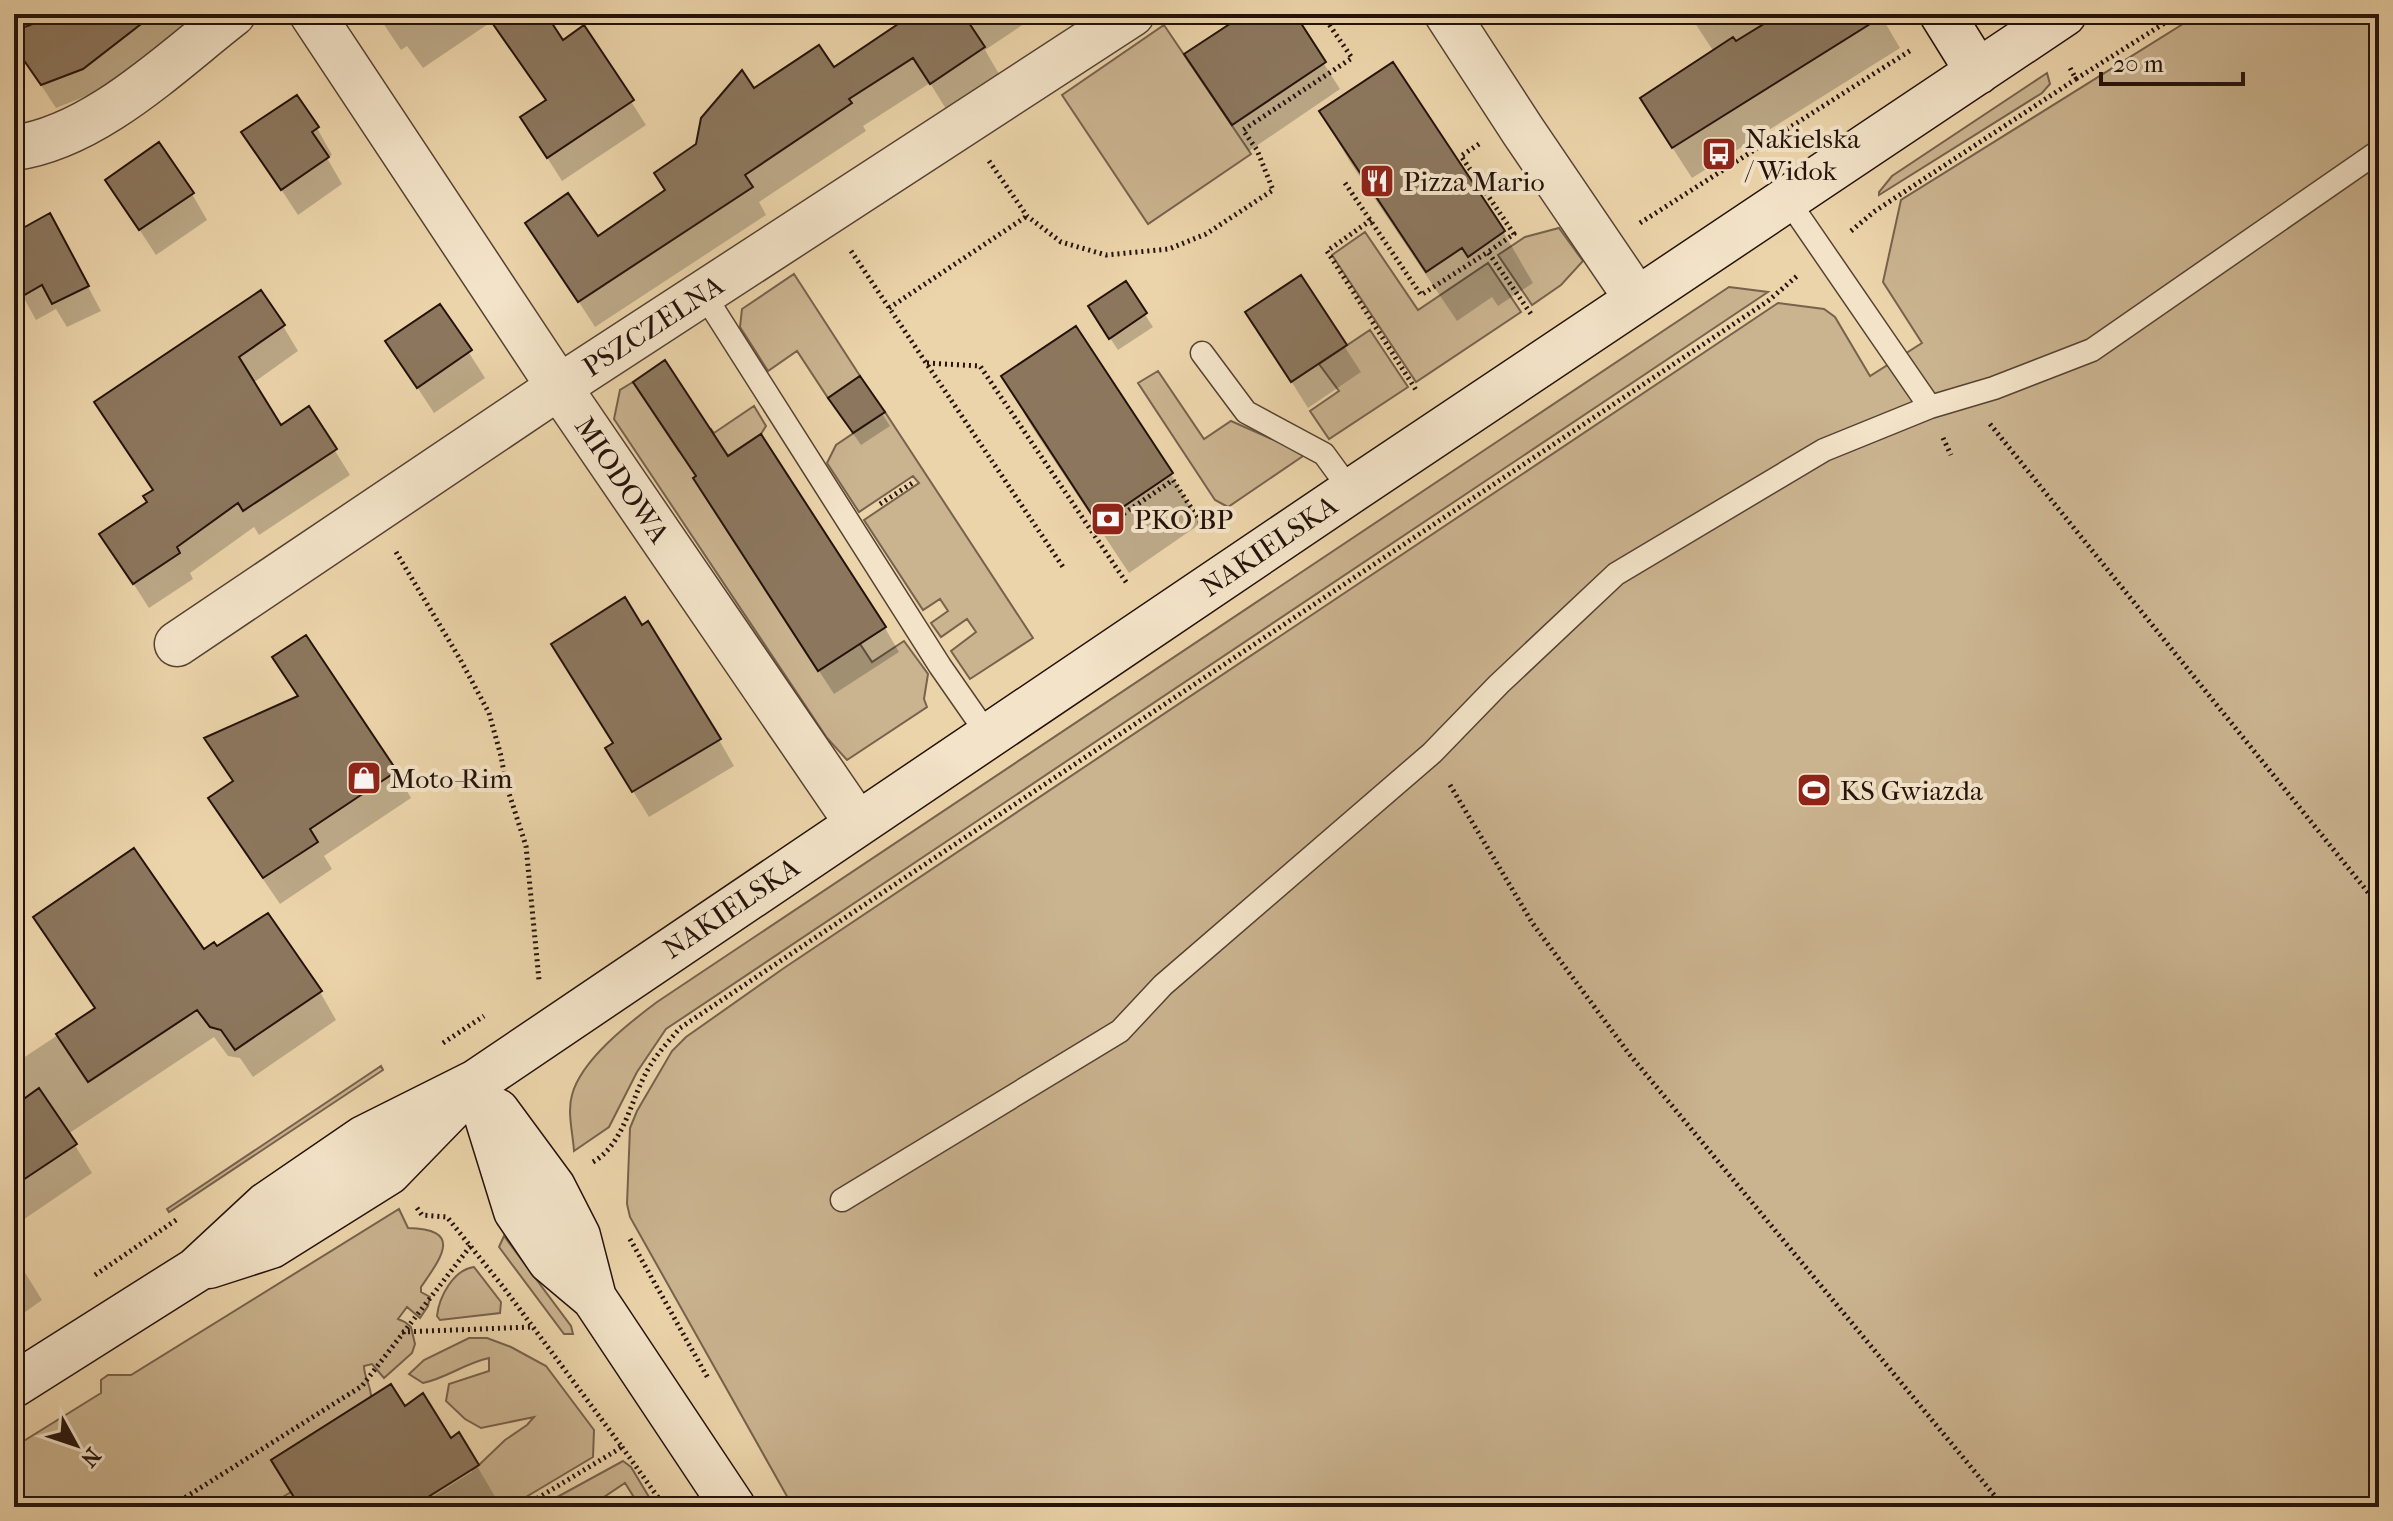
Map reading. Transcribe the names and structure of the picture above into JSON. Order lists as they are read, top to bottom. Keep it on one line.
{"streets":{"street":["PSZCZELNA","MIODOWA","NAKIELSKA"]},"crossings":[["PSZCZELNA","MIODOWA"],["MIODOWA","NAKIELSKA"]],"places":{"bus stop":["Nakielska / Widok"],"restaurant":["Pizza Mario"],"bank":["PKO BP"],"shop":["Moto-Rim"],"sports":["KS Gwiazda"]},"scale_bar":"20 m","north":"bottom right"}
